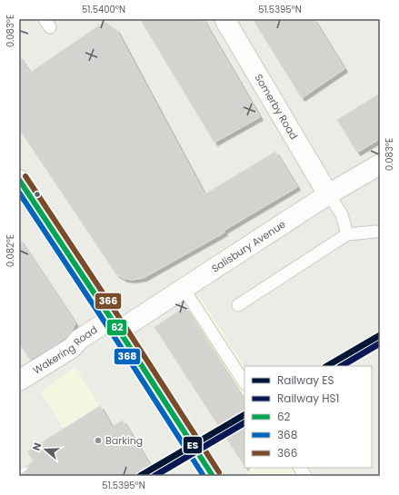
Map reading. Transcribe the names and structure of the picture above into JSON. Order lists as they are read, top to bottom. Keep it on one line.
{"streets":{"street":["Somerby Road","Salisbury Avenue","Wakering Road"]},"crossings":[["Somerby Road","Salisbury Avenue"],["Salisbury Avenue","Wakering Road"]],"places":["Barking"],"lines":["transit line 366","transit line 62","transit line 368","rail line ES","rail line HS1"],"legend":["Railway ES","Railway HS1","62","368","366"],"north":"left","coordinates":["51.5400°N","51.5395°N","0.083°E","0.082°E"]}
